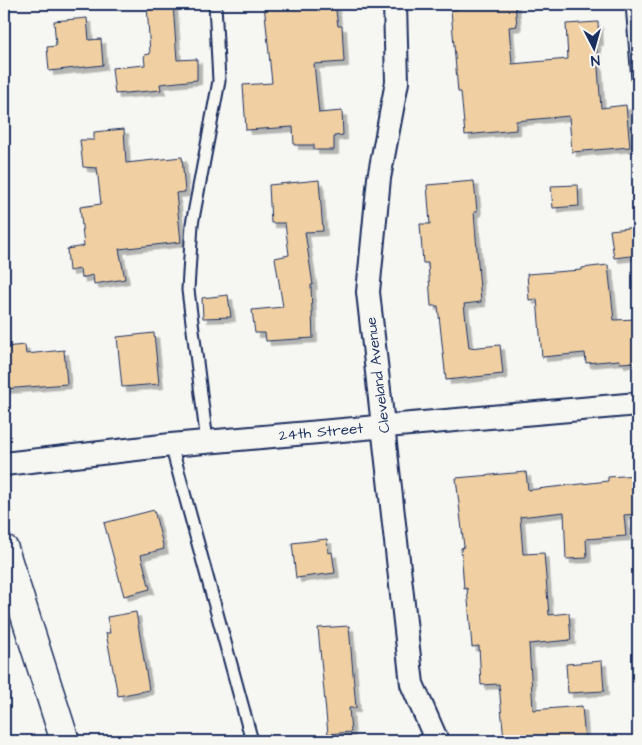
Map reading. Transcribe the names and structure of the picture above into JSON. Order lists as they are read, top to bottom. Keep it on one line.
{"streets":{"street":["Cleveland Avenue","24th Street"]},"crossings":[["Cleveland Avenue","24th Street"]],"north":"bottom"}
